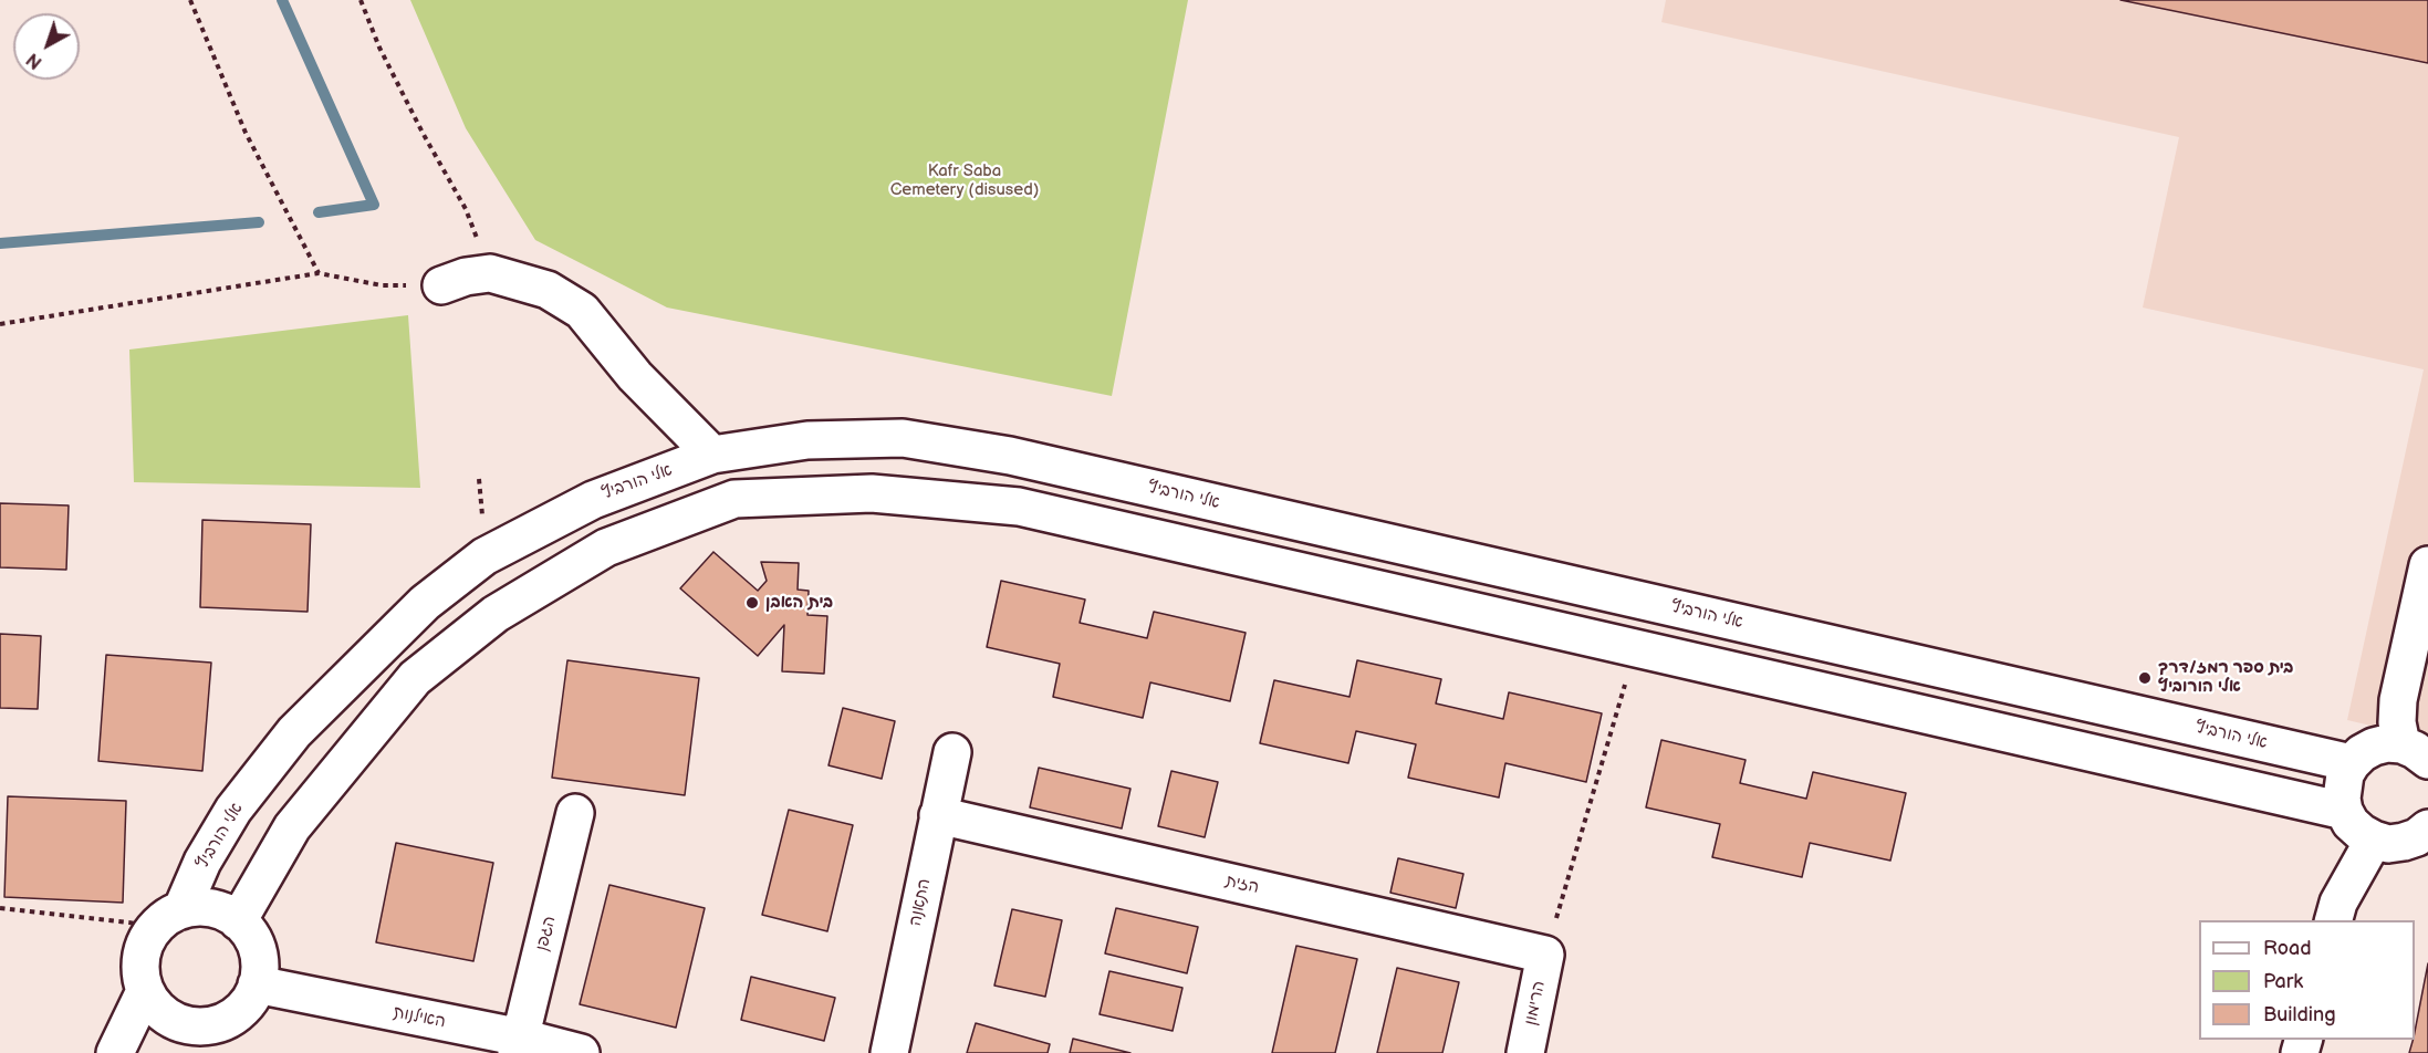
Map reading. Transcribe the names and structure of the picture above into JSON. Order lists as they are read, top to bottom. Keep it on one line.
{"streets":{"street":["אלי הורביץ","הזית","התאנה","הגפן","הרימון","האילנות"]},"crossings":[["אלי הורביץ","האילנות"],["הזית","התאנה"],["הזית","הרימון"],["הגפן","האילנות"]],"parks":["Kafr Saba Cemetery (disused)"],"places":["בית האבן","בית ספר רמז/דרך אלי הורוביץ"],"legend":["Road","Park","Building"],"north":"bottom left"}
